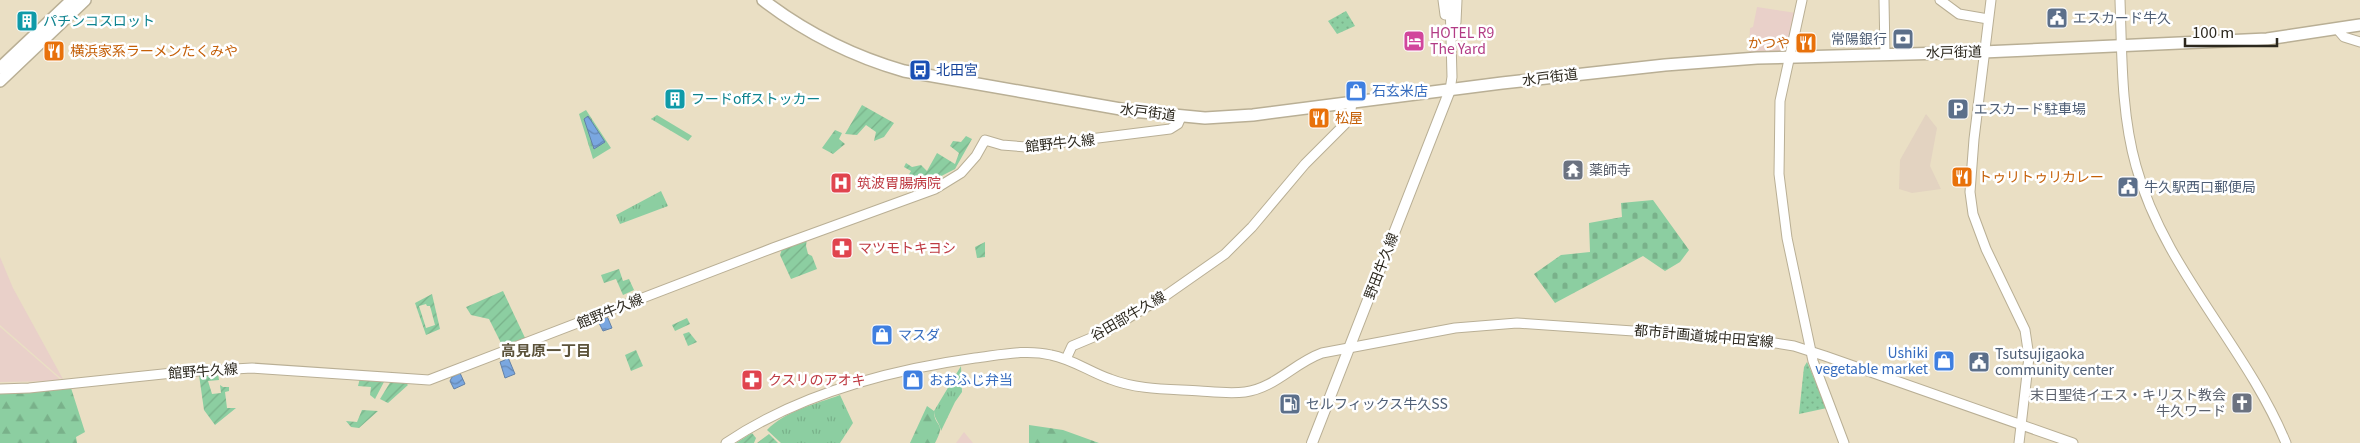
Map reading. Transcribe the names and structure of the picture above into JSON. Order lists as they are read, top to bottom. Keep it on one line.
{"streets":{"highway":["水戸街道"],"main road":["野田牛久線"],"street":["館野牛久線","谷田部牛久線","都市計画道城中田宮線"]},"crossings":[["水戸街道","館野牛久線"],["水戸街道","野田牛久線"],["水戸街道","谷田部牛久線"],["野田牛久線","都市計画道城中田宮線"],["谷田部牛久線","都市計画道城中田宮線"]],"districts":["高見原一丁目"],"places":{"public building":["エスカード牛久","牛久駅西口郵便局","Tsutsujigaoka community center"],"building":["パチンコスロット","フードoffストッカー"],"bank":["常陽銀行"],"hotel":["HOTEL R9 The Yard"],"restaurant":["かつや","横浜家系ラーメンたくみや","松屋","トゥリトゥリカレー"],"bus stop":["北田宮"],"shop":["石玄米店","マスダ","Ushiki vegetable market","おおふじ弁当"],"parking":["エスカード駐車場"],"temple":["薬師寺"],"hospital":["筑波胃腸病院"],"pharmacy":["マツモトキヨシ","クスリのアオキ"],"church":["末日聖徒イエス・キリスト教会 牛久ワード"],"fuel station":["セルフィックス牛久SS"]},"scale_bar":"100 m"}
